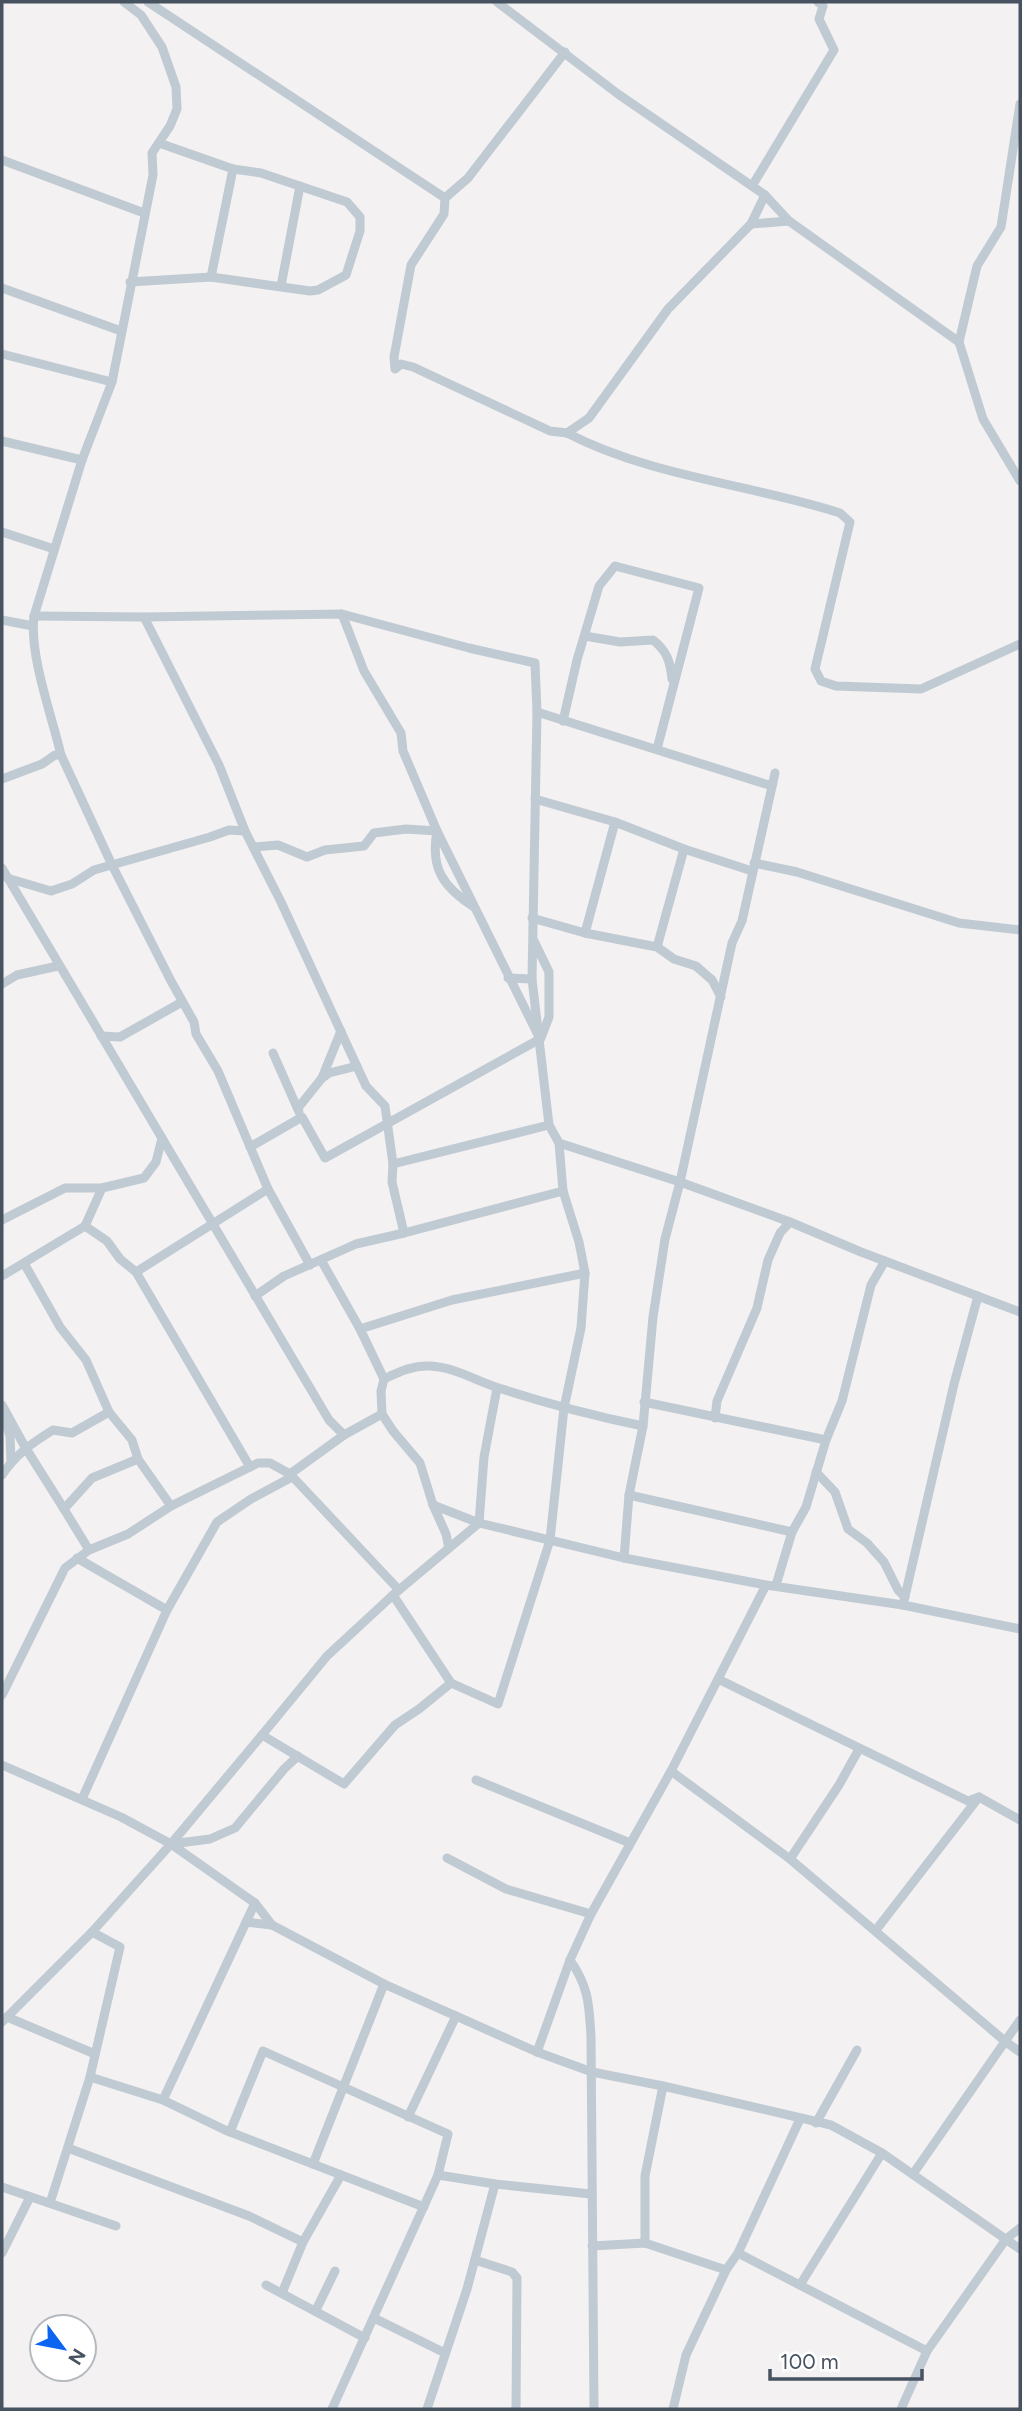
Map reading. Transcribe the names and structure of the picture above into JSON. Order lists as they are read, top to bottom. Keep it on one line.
{"scale_bar":"100 m","north":"bottom right"}
